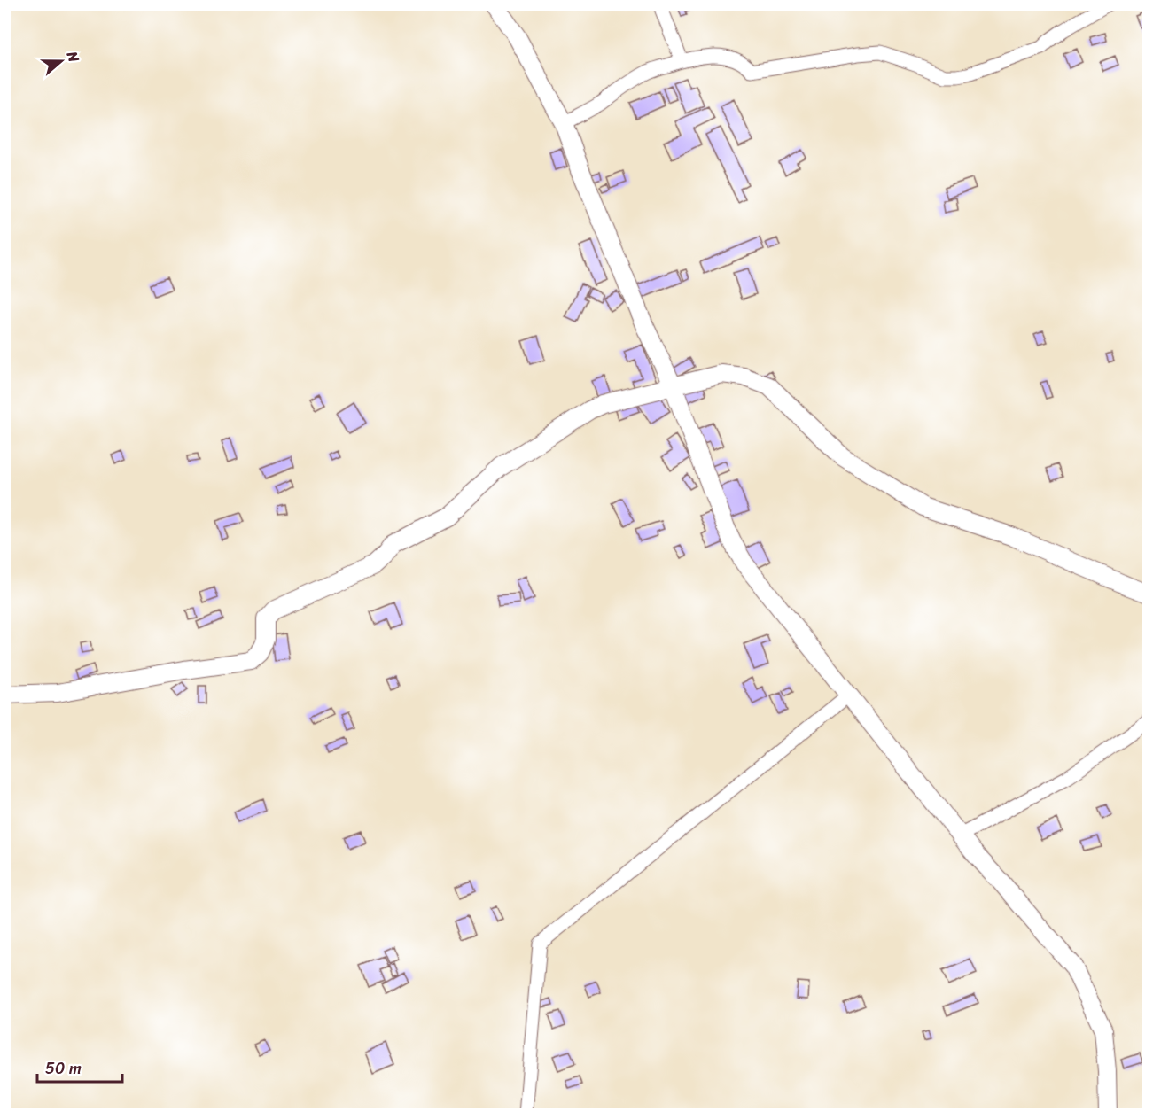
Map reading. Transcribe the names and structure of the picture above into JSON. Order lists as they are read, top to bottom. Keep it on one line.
{"scale_bar":"50 m","north":"right"}
